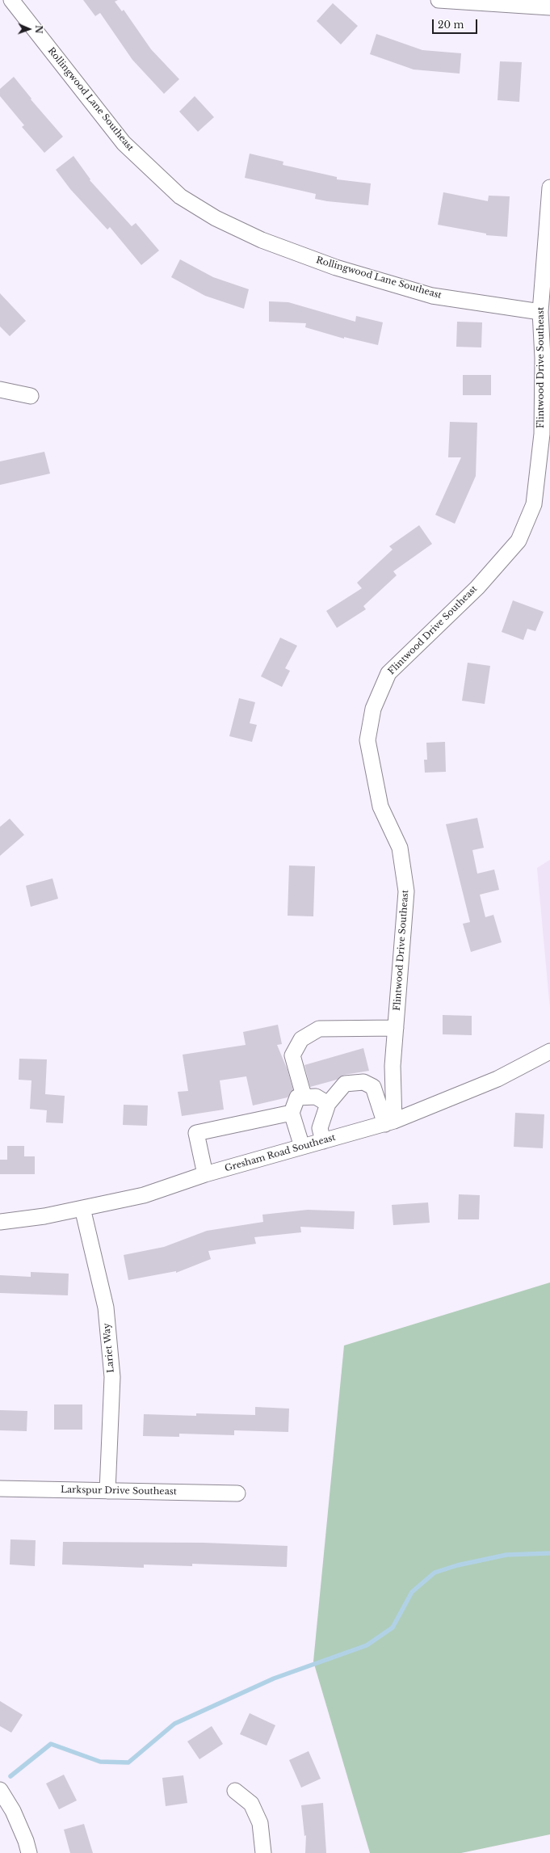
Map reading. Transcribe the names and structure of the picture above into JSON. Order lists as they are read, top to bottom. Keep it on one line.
{"streets":{"street":["Rollingwood Lane Southeast","Flintwood Drive Southeast","Gresham Road Southeast","Lariet Way","Larkspur Drive Southeast"]},"crossings":[["Rollingwood Lane Southeast","Flintwood Drive Southeast"],["Flintwood Drive Southeast","Gresham Road Southeast"],["Gresham Road Southeast","Lariet Way"],["Lariet Way","Larkspur Drive Southeast"]],"scale_bar":"20 m","north":"right"}
